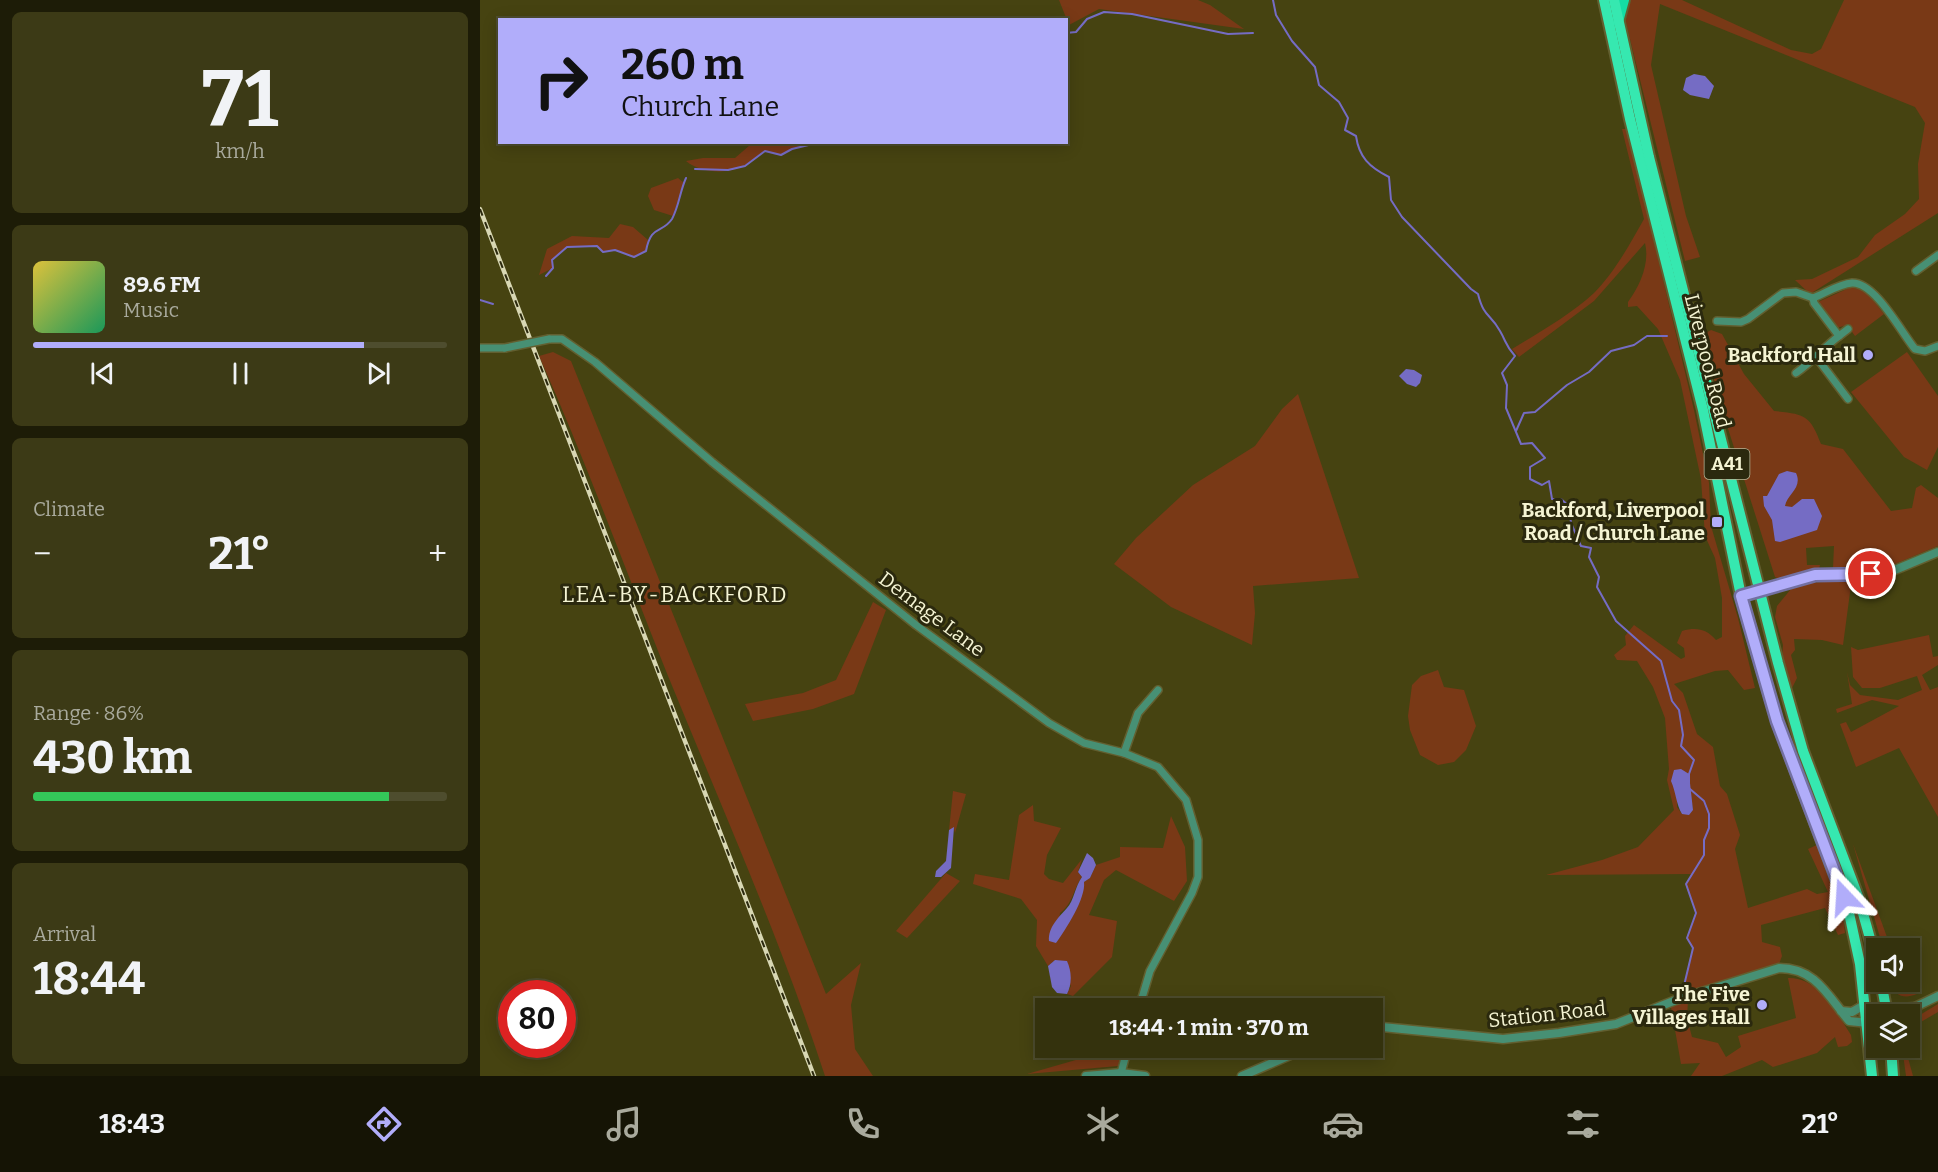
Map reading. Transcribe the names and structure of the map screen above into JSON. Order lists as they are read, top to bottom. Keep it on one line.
{"streets":{"highway":["Liverpool Road","A41"],"street":["Demage Lane","Station Road"]},"districts":["LEA-BY-BACKFORD"],"places":{"other":["Backford Hall","The Five Villages Hall"],"transit":["Backford, Liverpool Road / Church Lane"]},"page":{"tile":[["71","km/h"],"Climate",["Range · 86%","430 km"],["Arrival","18:44"]],"turn":["260 m","Church Lane"],"song":["89.6 FM","Music"],"heat":["−","21°","+"],"limit":"80","trip":"18:44 · 1 min · 370 m","tabs":["18:43","21°"]}}
